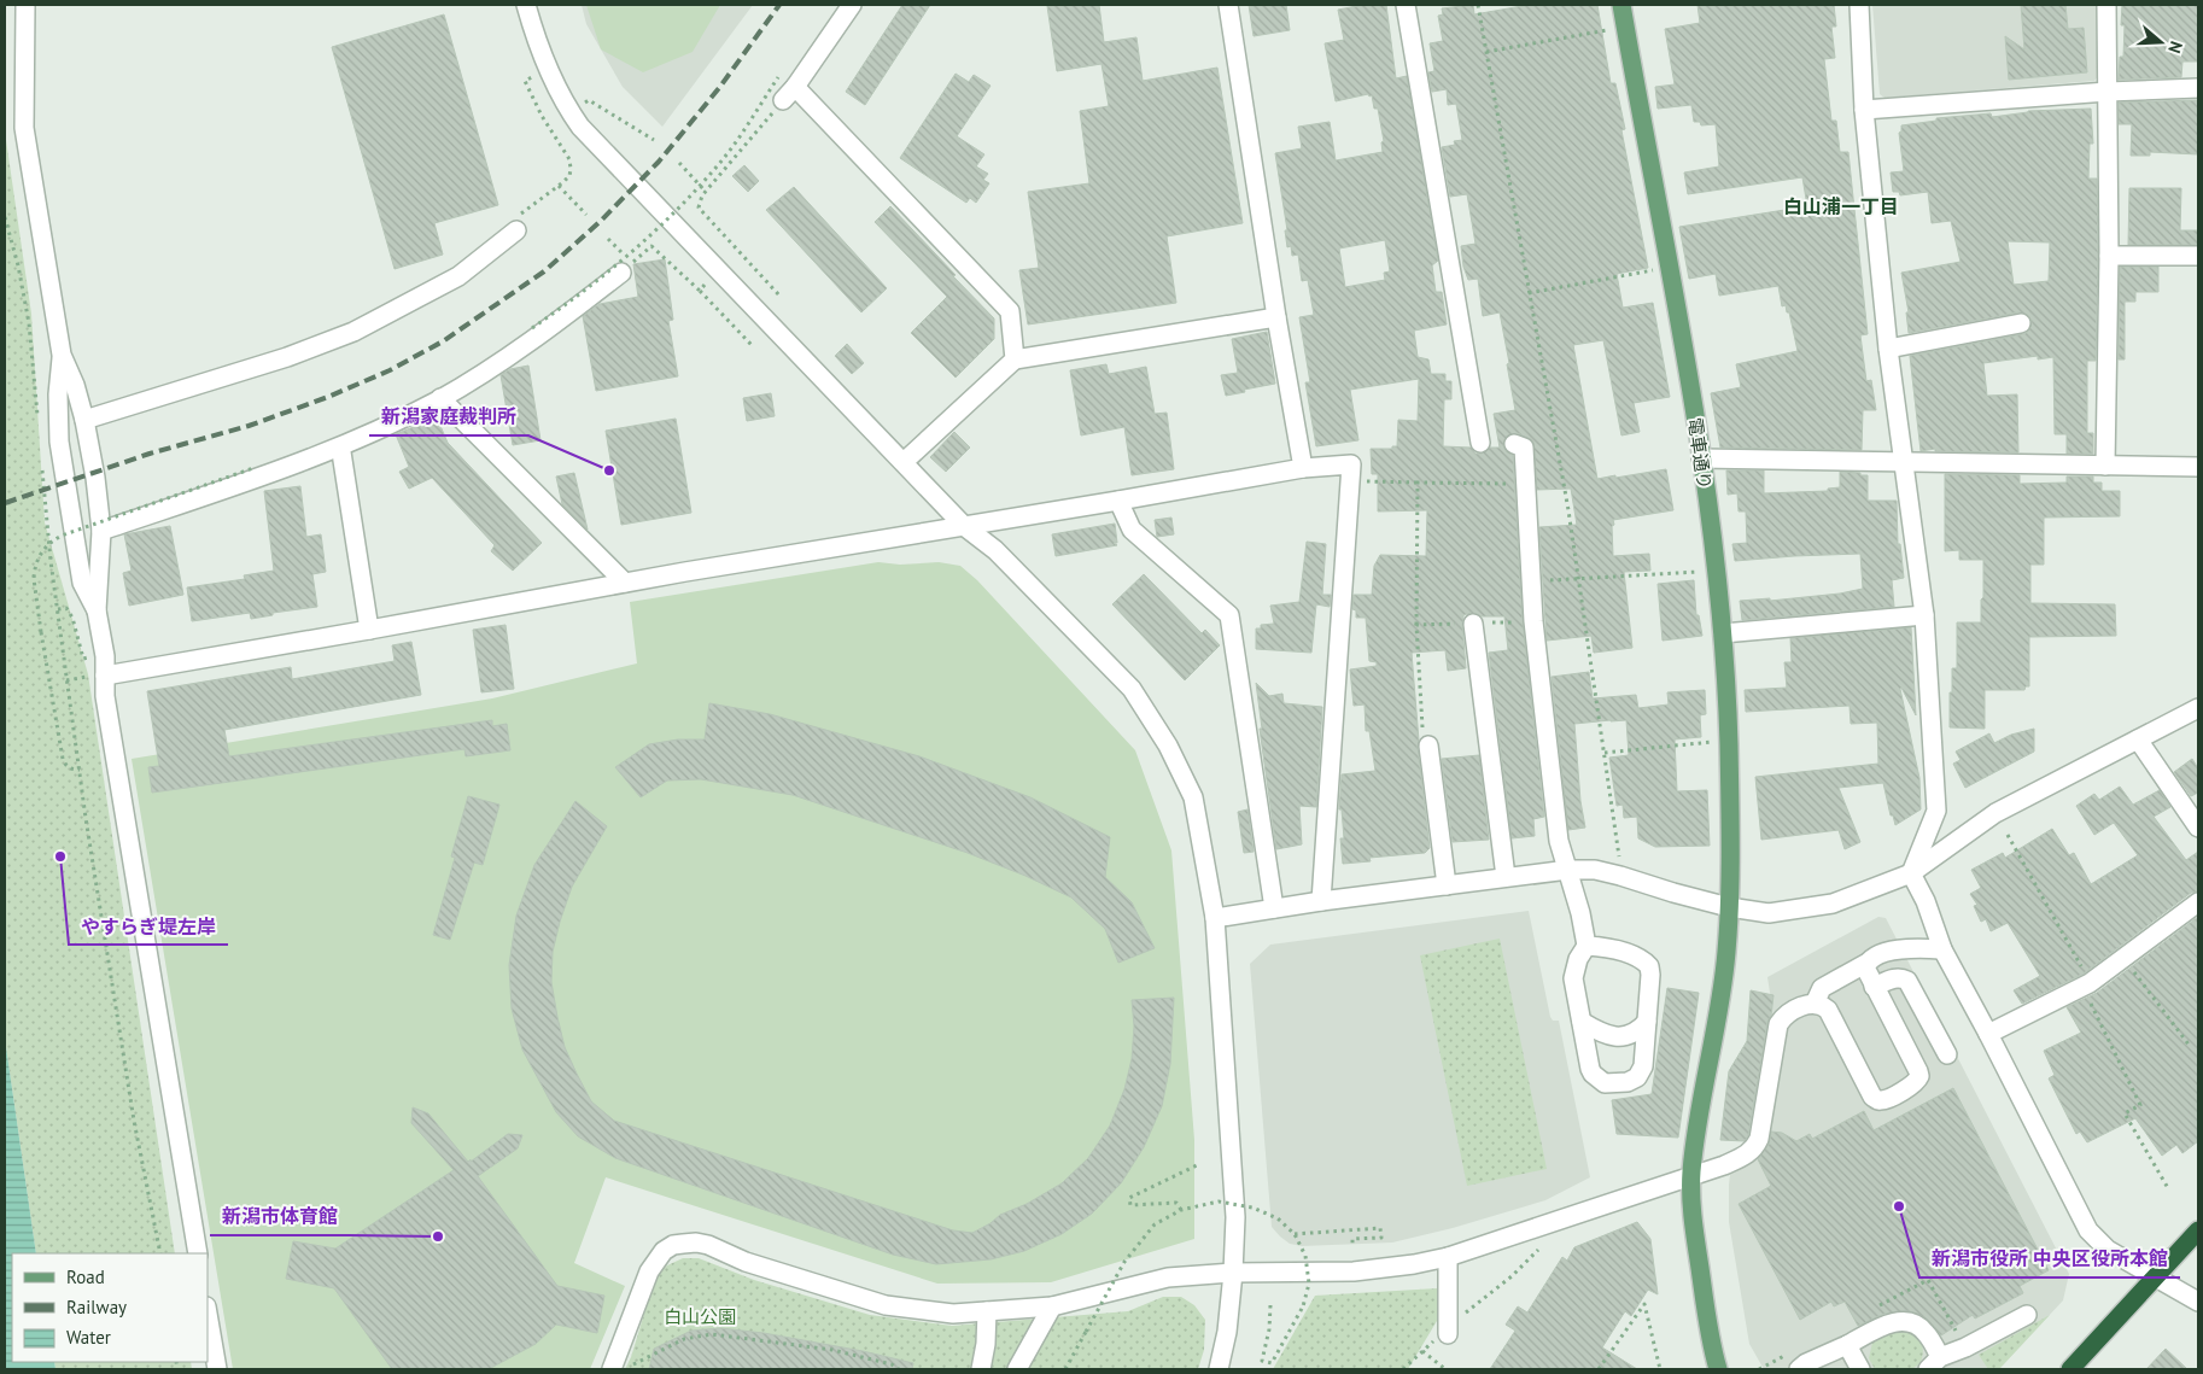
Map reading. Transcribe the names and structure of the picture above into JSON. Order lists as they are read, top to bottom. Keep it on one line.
{"streets":{"main road":["電車通り"]},"districts":["白山浦一丁目"],"parks":["白山公園"],"places":["新潟家庭裁判所","やすらぎ堤左岸","新潟市役所 中央区役所本館","新潟市体育館"],"legend":["Road","Railway","Water"],"north":"right"}
